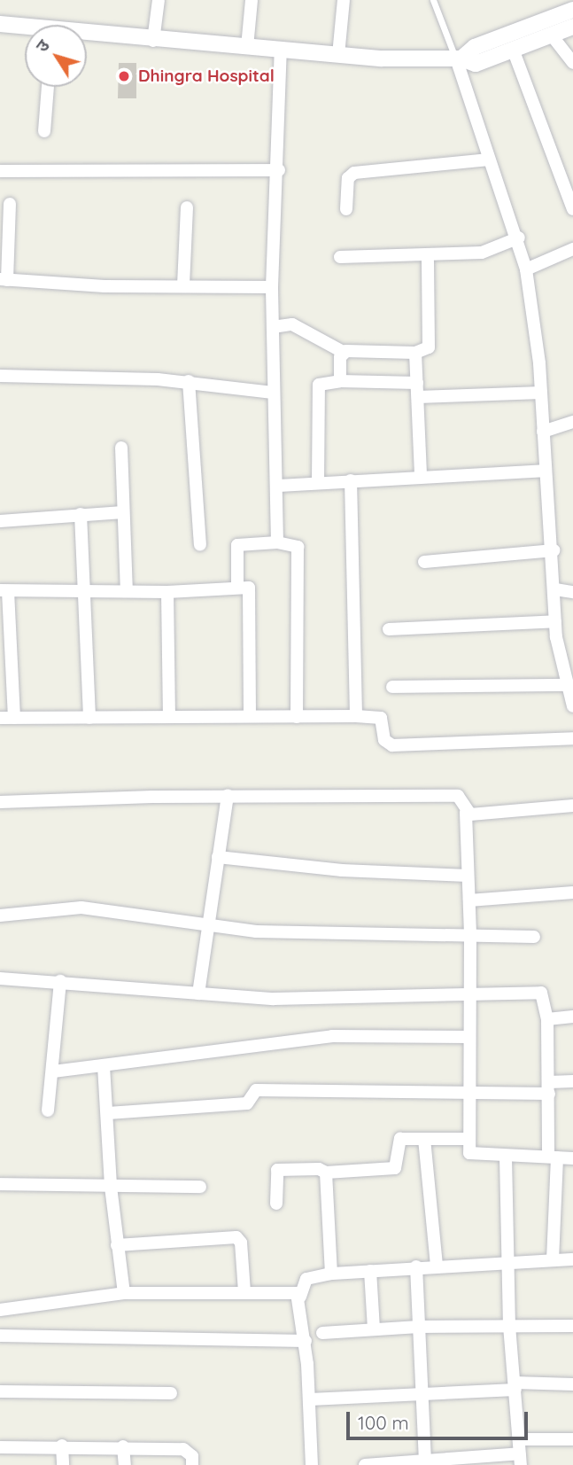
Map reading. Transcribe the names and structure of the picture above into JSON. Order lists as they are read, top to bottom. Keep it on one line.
{"places":["Dhingra Hospital"],"scale_bar":"100 m","north":"top left"}
